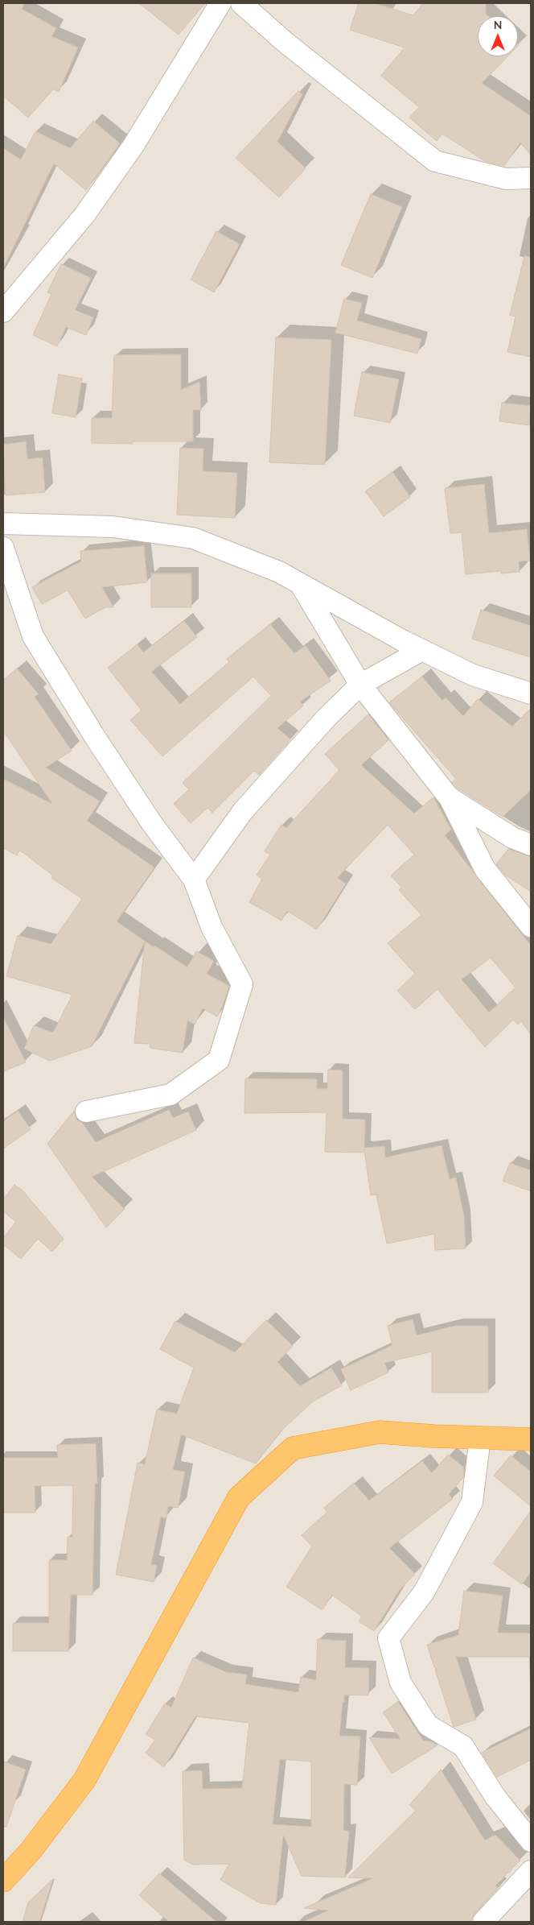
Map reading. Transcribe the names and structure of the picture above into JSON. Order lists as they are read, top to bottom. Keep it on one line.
{"north":"top"}
